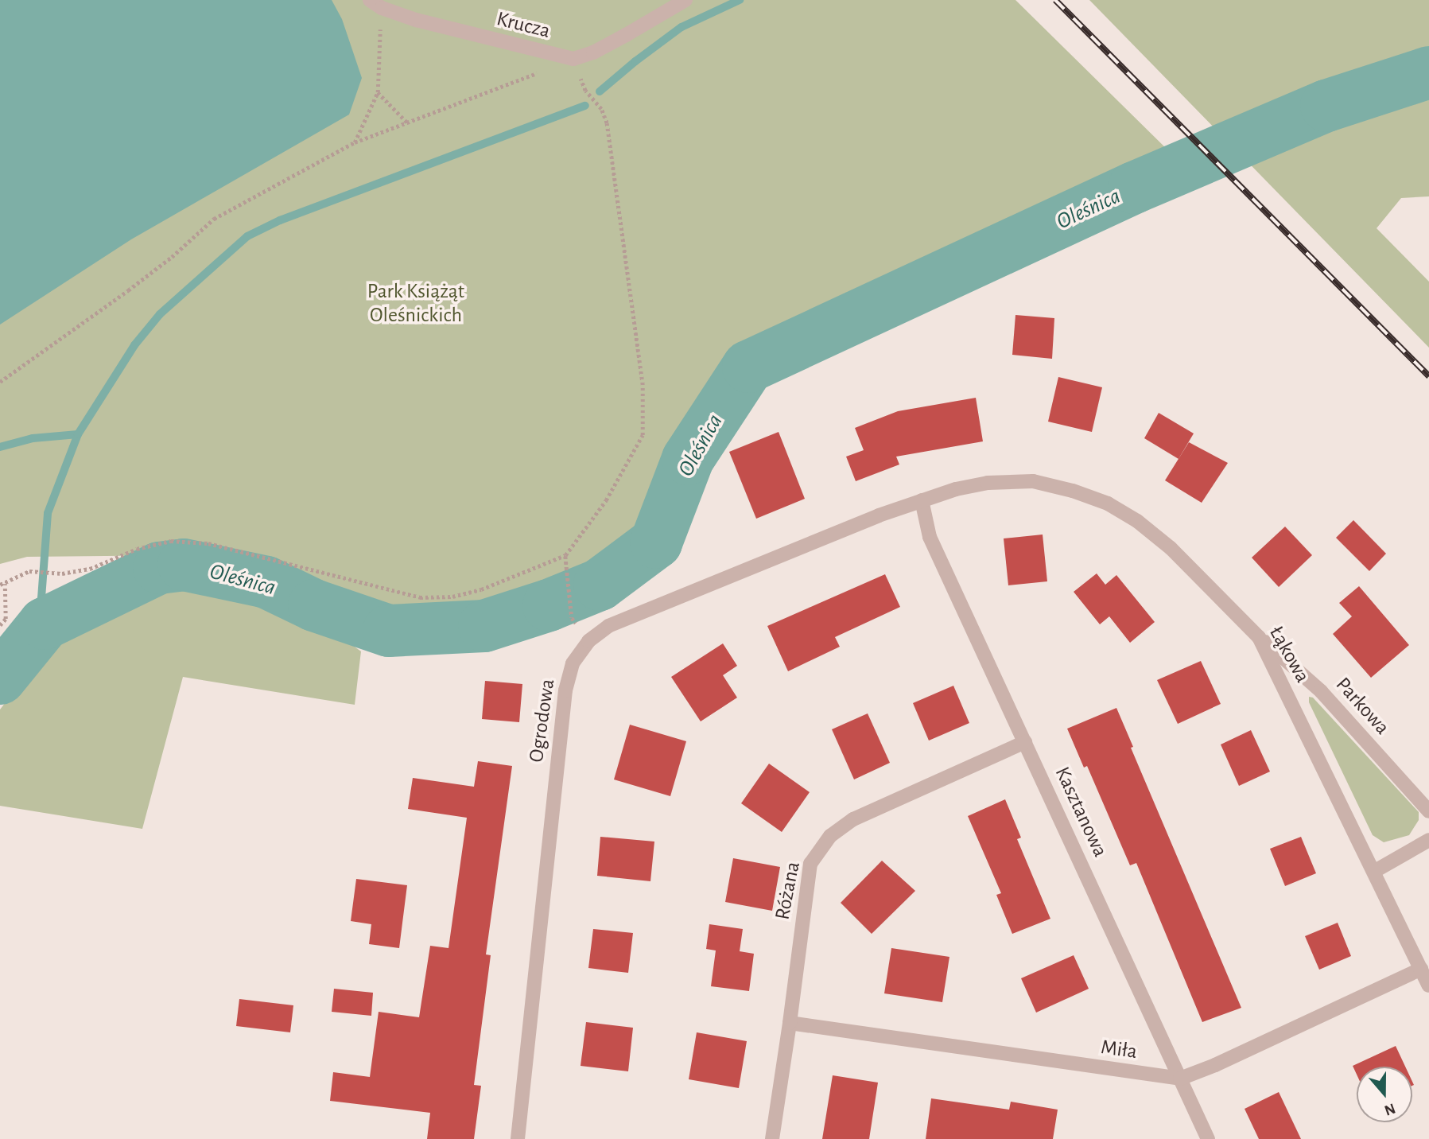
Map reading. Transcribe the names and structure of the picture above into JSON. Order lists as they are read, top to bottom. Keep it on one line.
{"streets":{"street":["Krucza","Łąkowa","Parkowa","Ogrodowa","Kasztanowa","Różana","Miła"]},"crossings":[["Łąkowa","Parkowa"],["Łąkowa","Ogrodowa"],["Łąkowa","Kasztanowa"],["Łąkowa","Miła"],["Ogrodowa","Kasztanowa"],["Kasztanowa","Różana"],["Kasztanowa","Miła"],["Różana","Miła"]],"water":["Oleśnica"],"parks":["Park Książąt Oleśnickich"],"north":"bottom"}
